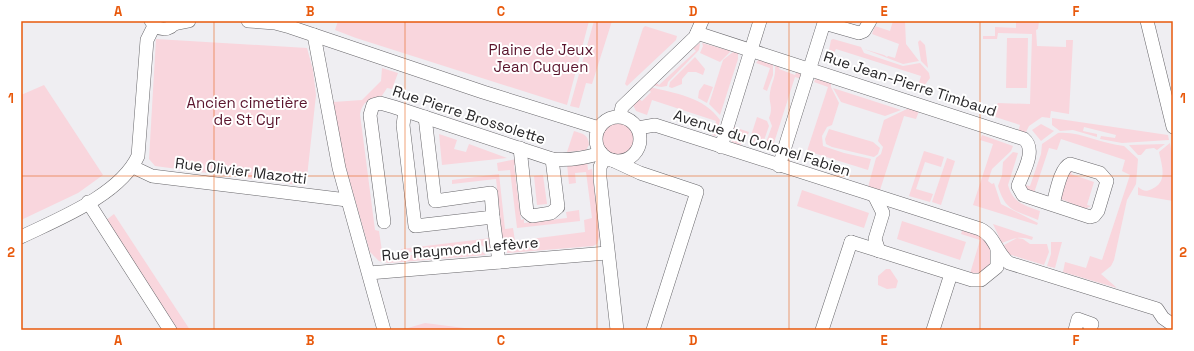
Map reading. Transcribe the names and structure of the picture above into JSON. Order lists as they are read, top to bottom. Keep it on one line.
{"streets":{"street":["Rue Jean-Pierre Timbaud","Rue Pierre Brossolette","Avenue du Colonel Fabien","Rue Olivier Mazotti","Rue Raymond Lefèvre"]},"crossings":[["Rue Pierre Brossolette","Avenue du Colonel Fabien"],["Rue Olivier Mazotti","Rue Raymond Lefèvre"]],"parks":["Plaine de Jeux Jean Cuguen","Ancien cimetière de St Cyr"],"grid":{"columns":["A","B","C","D","E","F"],"rows":["1","2"]}}
